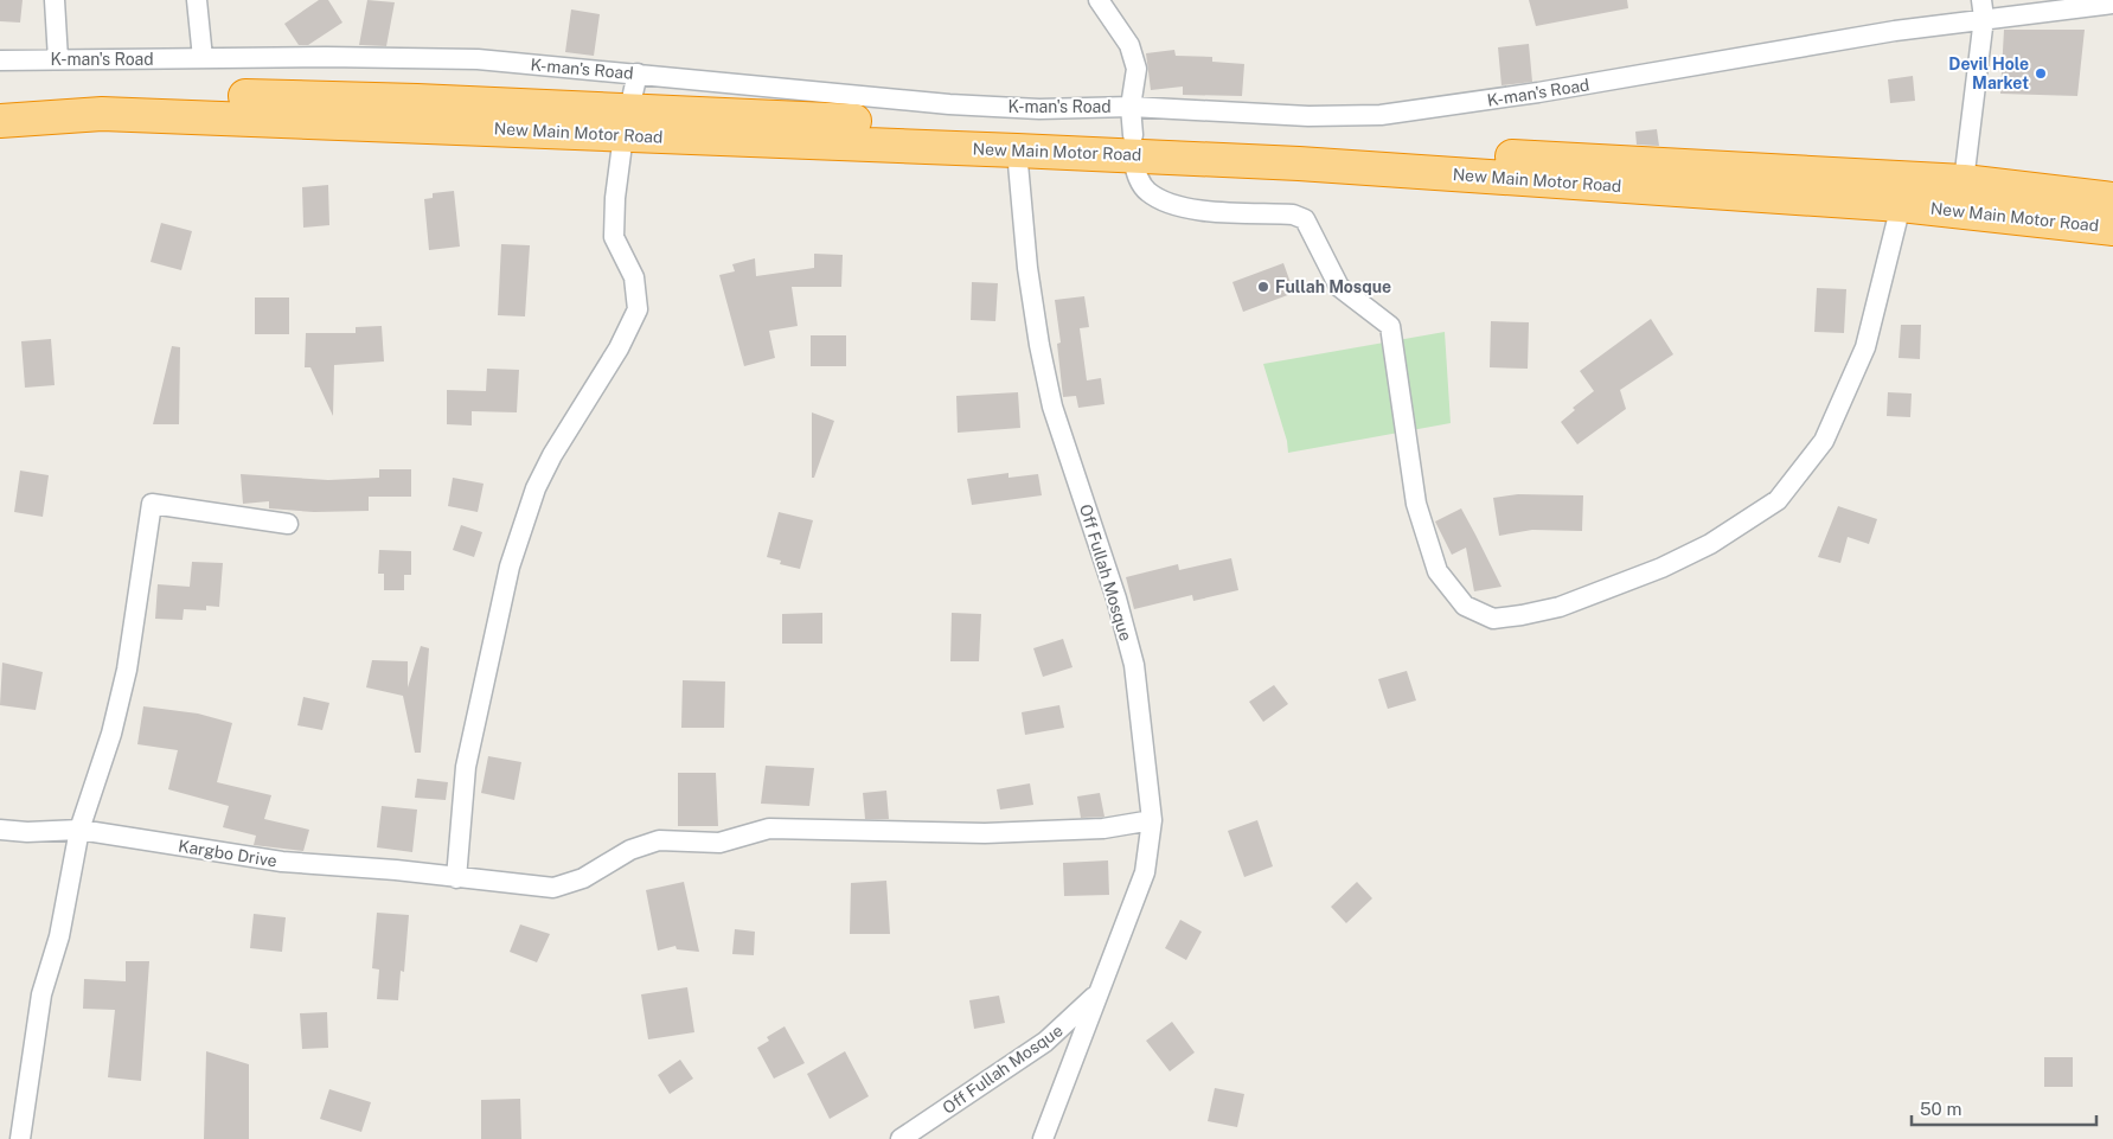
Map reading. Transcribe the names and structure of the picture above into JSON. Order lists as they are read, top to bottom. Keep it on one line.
{"streets":{"highway":["New Main Motor Road"],"street":["K-man's Road","Off Fullah Mosque","Kargbo Drive"]},"crossings":[["K-man's Road","New Main Motor Road"],["New Main Motor Road","Off Fullah Mosque"],["Off Fullah Mosque","Kargbo Drive"]],"places":["Devil Hole Market","Fullah Mosque"],"scale_bar":"50 m"}
